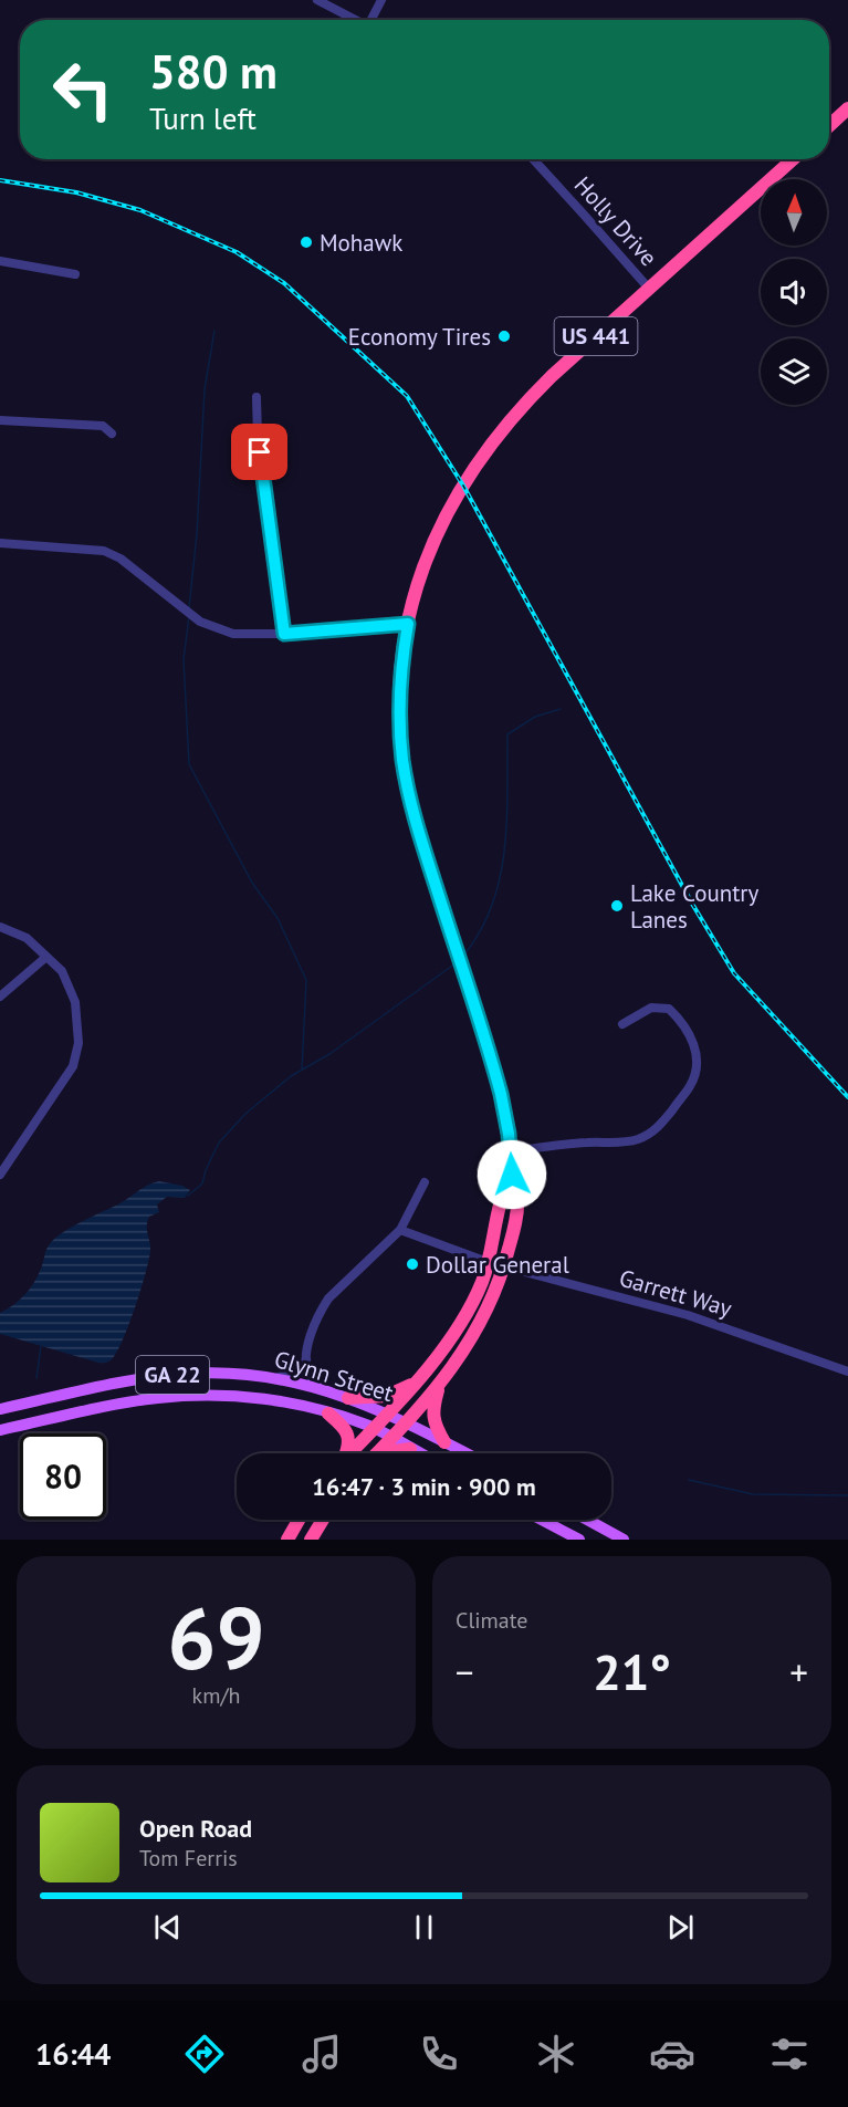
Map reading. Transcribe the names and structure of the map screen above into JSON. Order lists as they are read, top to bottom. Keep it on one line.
{"streets":{"highway":["US 441"],"main road":["GA 22","Glynn Street"],"street":["Holly Drive","Garrett Way"]},"crossings":[["Holly Drive","US 441"],["US 441","Garrett Way"],["US 441","Glynn Street"]],"places":["Mohawk","Economy Tires","Lake Country Lanes","Dollar General"],"north":"top","page":{"turn":["580 m","Turn left"],"limit":"80","trip":"16:47 · 3 min · 900 m","tile":[["69","km/h"],"Climate"],"heat":["−","21°","+"],"song":["Open Road","Tom Ferris"],"tabs":"16:44"}}
